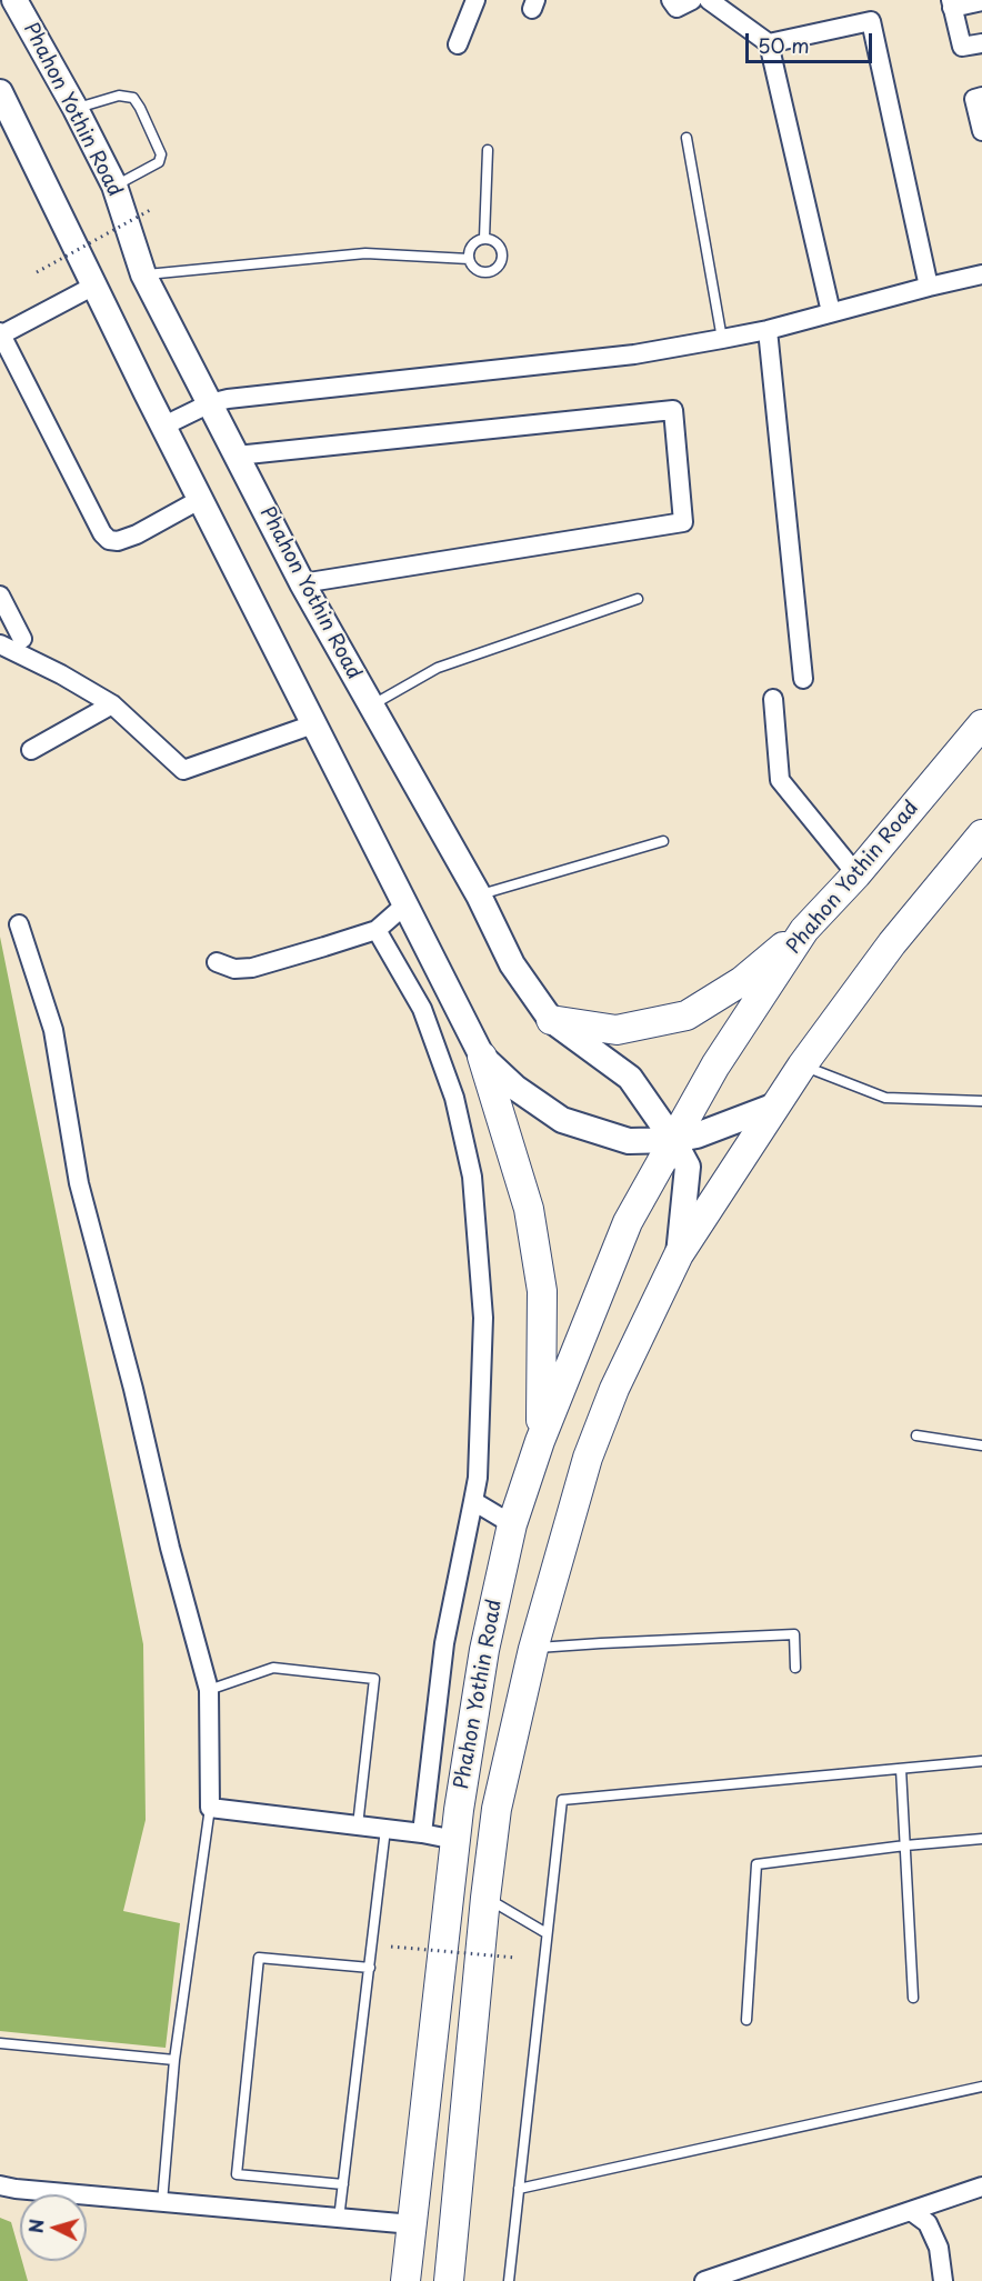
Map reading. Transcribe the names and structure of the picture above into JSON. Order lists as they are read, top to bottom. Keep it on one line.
{"streets":{"main road":["Phahon Yothin Road"]},"scale_bar":"50 m","north":"left"}
